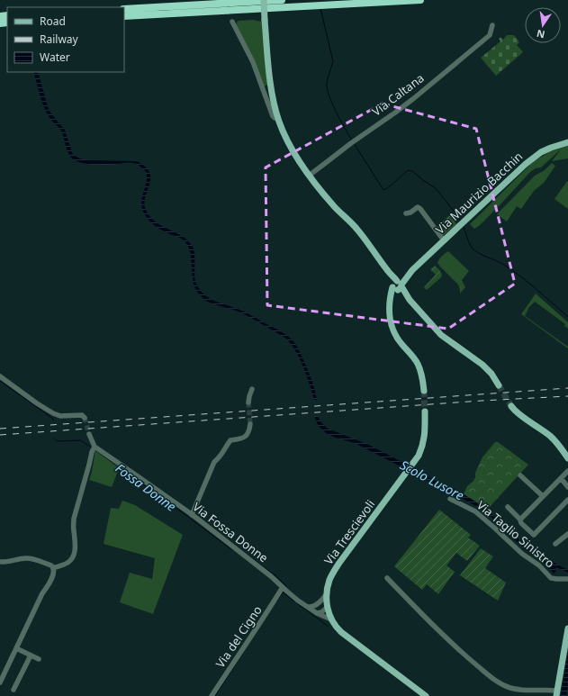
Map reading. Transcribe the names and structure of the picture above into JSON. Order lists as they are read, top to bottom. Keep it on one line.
{"streets":{"main road":["Via Maurizio Bacchin","Via Trescievoli"],"street":["Via Caltana","Via Fossa Donne","Via Taglio Sinistro","Via del Cigno"]},"crossings":[["Via Fossa Donne","Via Trescievoli"],["Via Fossa Donne","Via del Cigno"]],"water":["Scolo Lusore","Fossa Donne"],"legend":["Road","Railway","Water"],"north":"bottom"}
